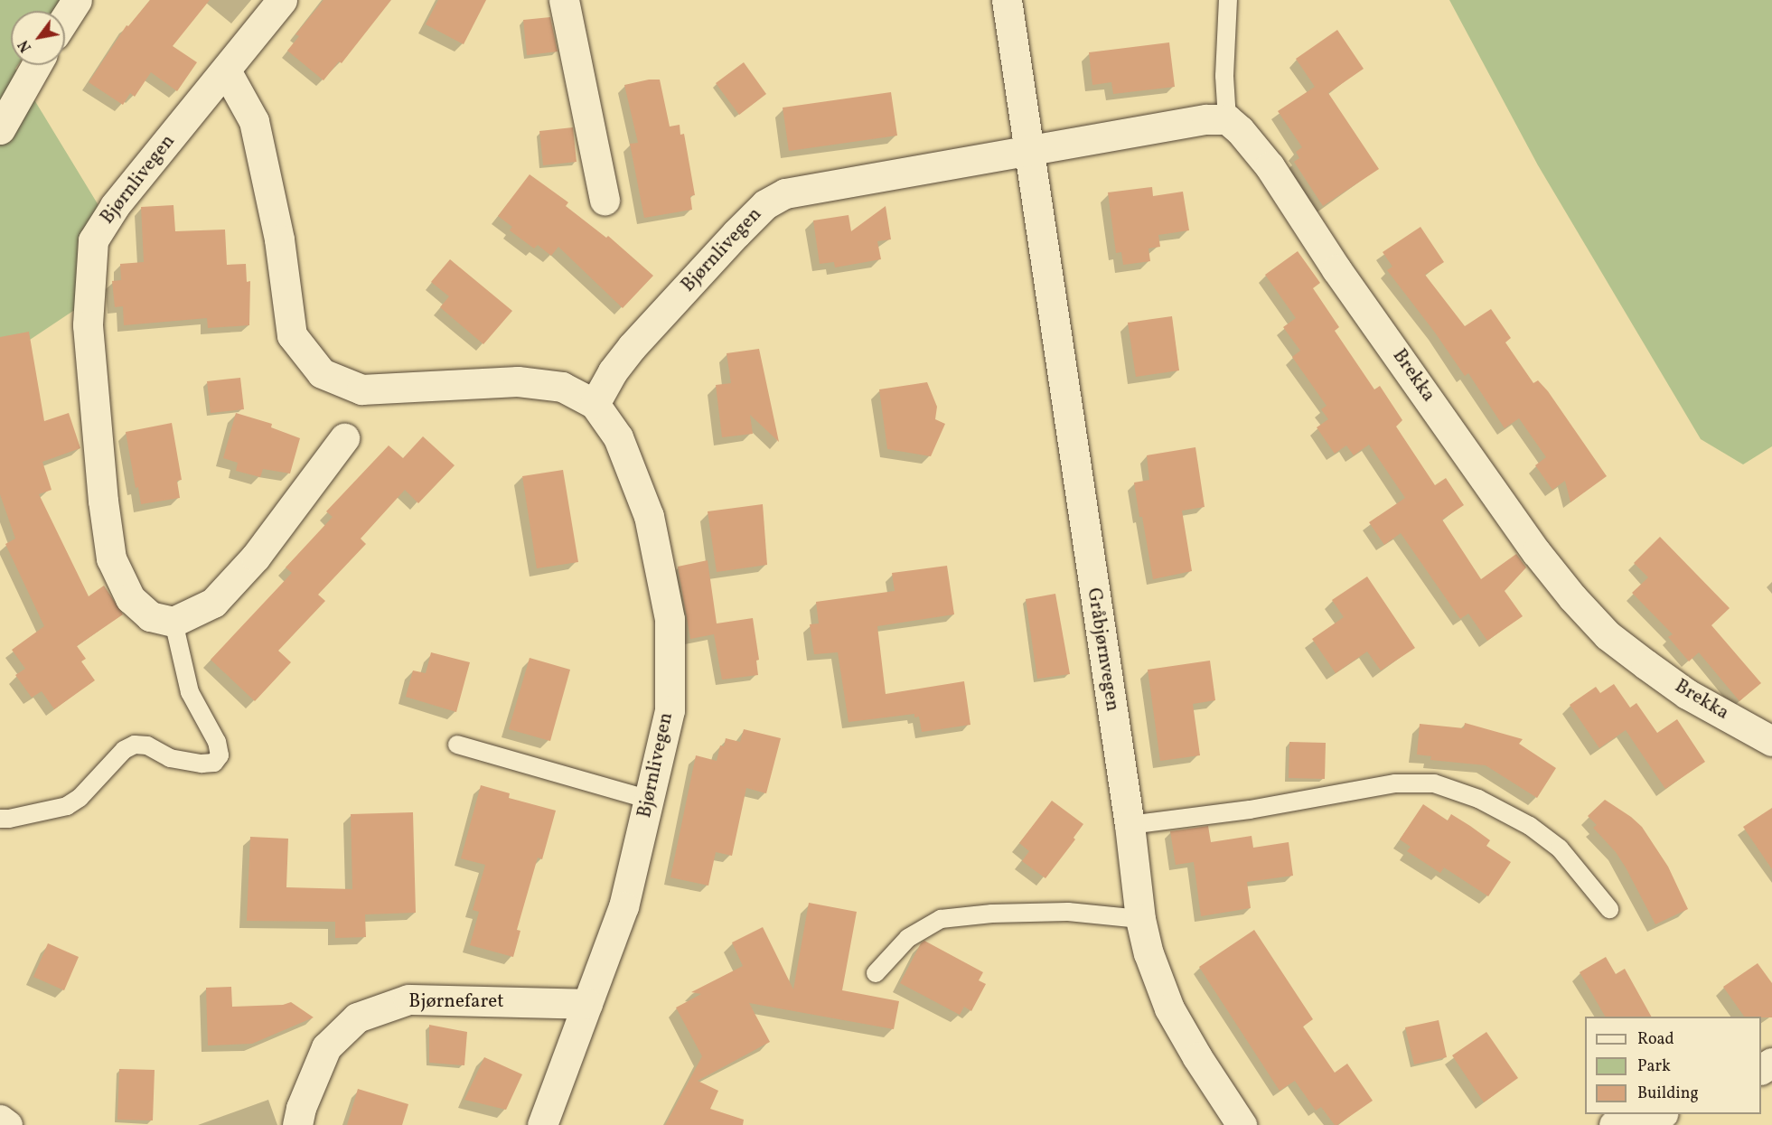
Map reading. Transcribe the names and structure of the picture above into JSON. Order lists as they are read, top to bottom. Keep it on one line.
{"streets":{"street":["Bjørnlivegen","Brekka","Gråbjørnvegen","Bjørnefaret"]},"crossings":[["Bjørnlivegen","Gråbjørnvegen"],["Bjørnlivegen","Bjørnefaret"]],"legend":["Road","Park","Building"],"north":"bottom left"}
